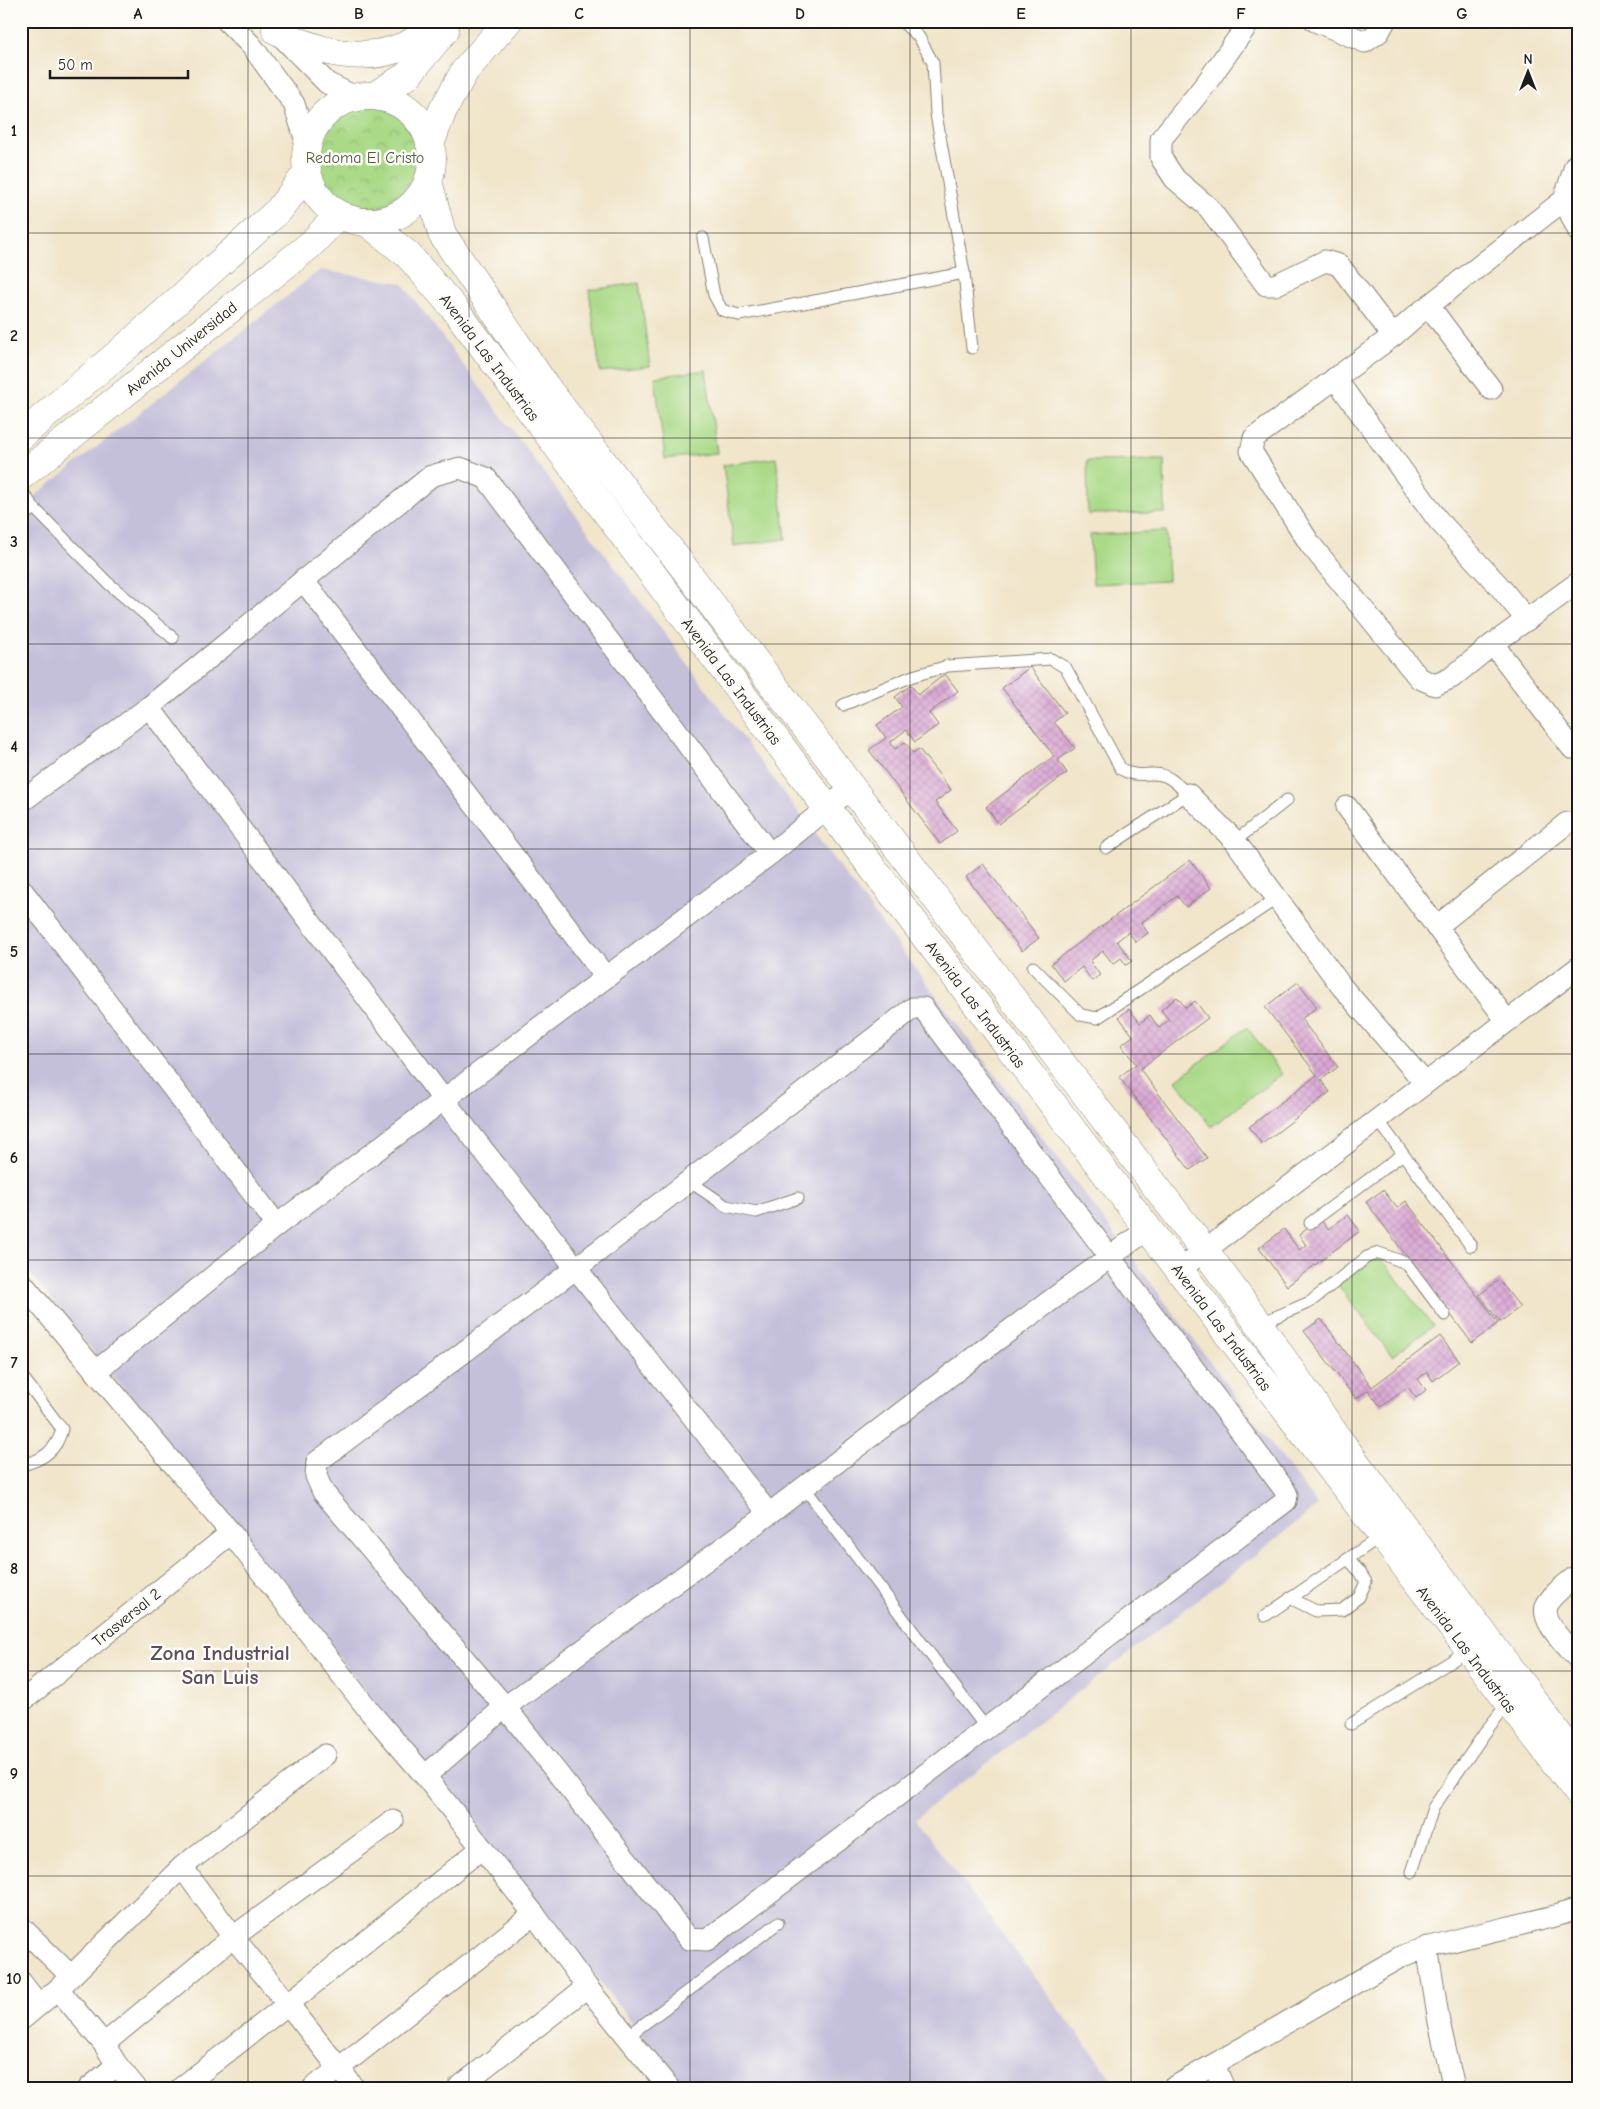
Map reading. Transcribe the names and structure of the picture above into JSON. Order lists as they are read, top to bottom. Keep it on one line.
{"streets":{"street":["Avenida Universidad","Avenida Las Industrias","Trasversal 2"]},"crossings":[["Avenida Universidad","Avenida Las Industrias"]],"districts":["Zona Industrial San Luis"],"parks":["Redoma El Cristo"],"scale_bar":"50 m","north":"top","grid":{"columns":["A","B","C","D","E","F","G"],"rows":["1","2","3","4","5","6","7","8","9","10"]}}
